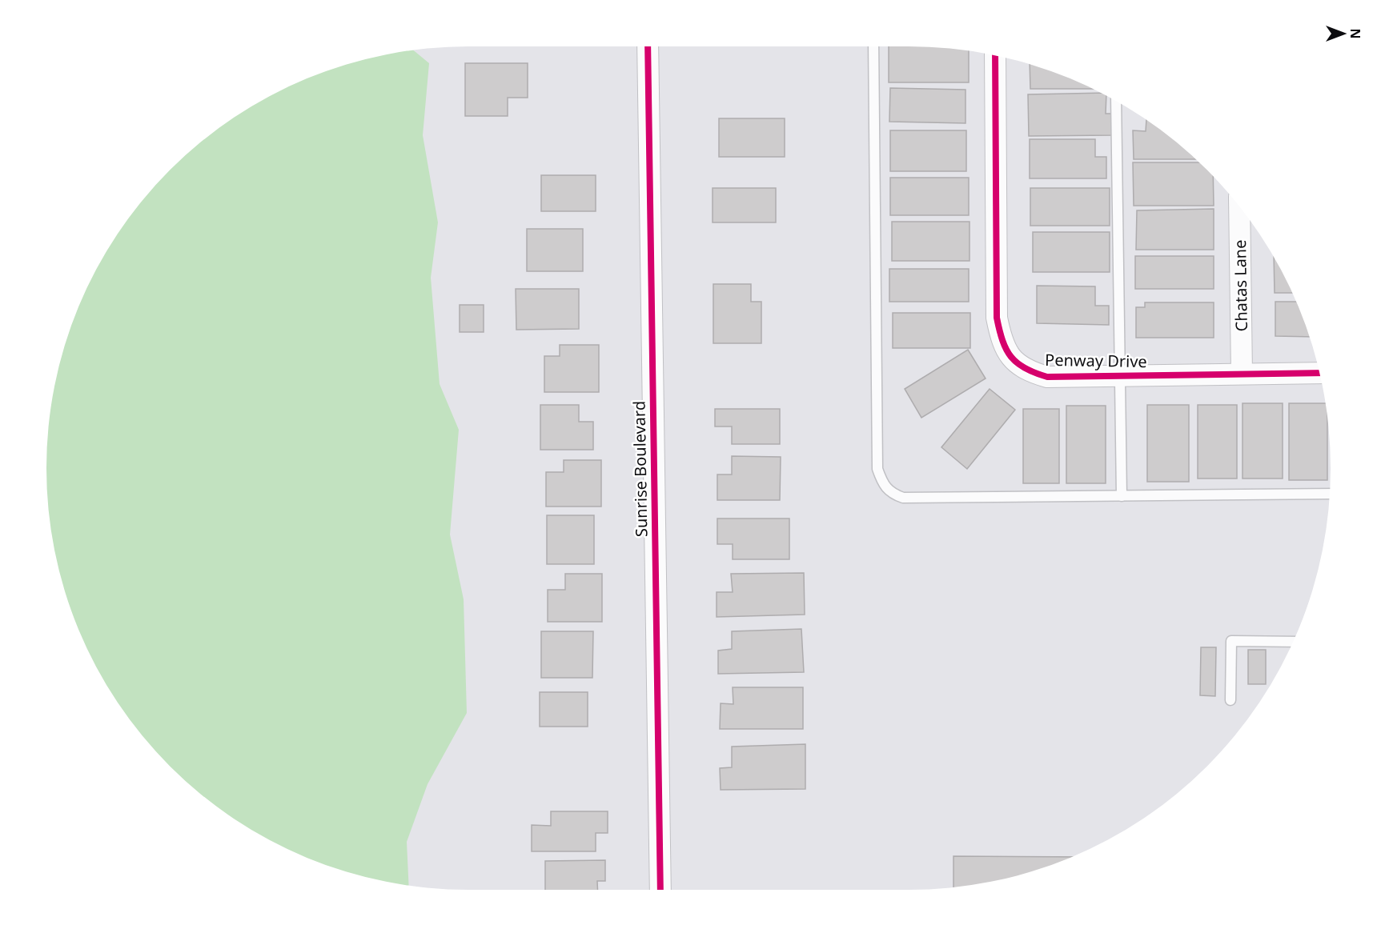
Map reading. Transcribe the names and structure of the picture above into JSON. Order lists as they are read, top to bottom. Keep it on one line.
{"streets":{"street":["Chatas Lane","Penway Drive","Sunrise Boulevard"]},"crossings":[["Chatas Lane","Penway Drive"]],"north":"right"}
